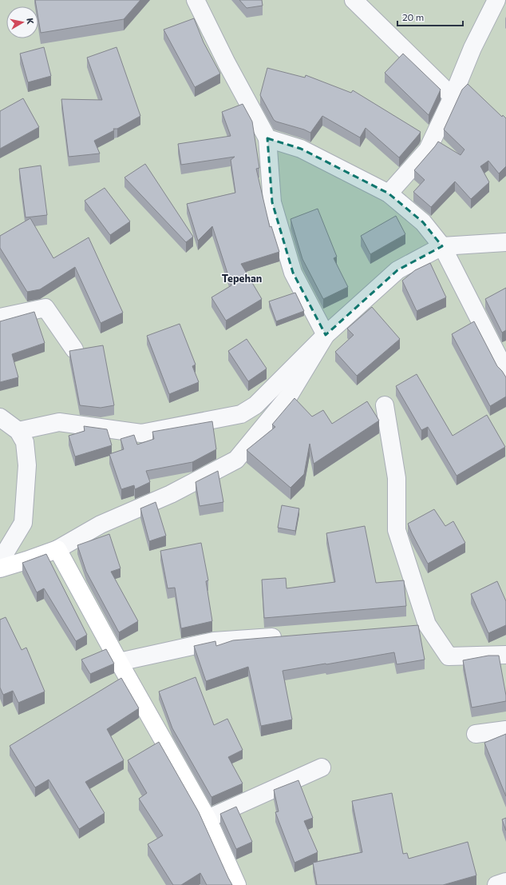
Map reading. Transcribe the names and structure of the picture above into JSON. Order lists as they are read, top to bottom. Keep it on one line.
{"districts":["Tepehan"],"scale_bar":"20 m","north":"right"}
